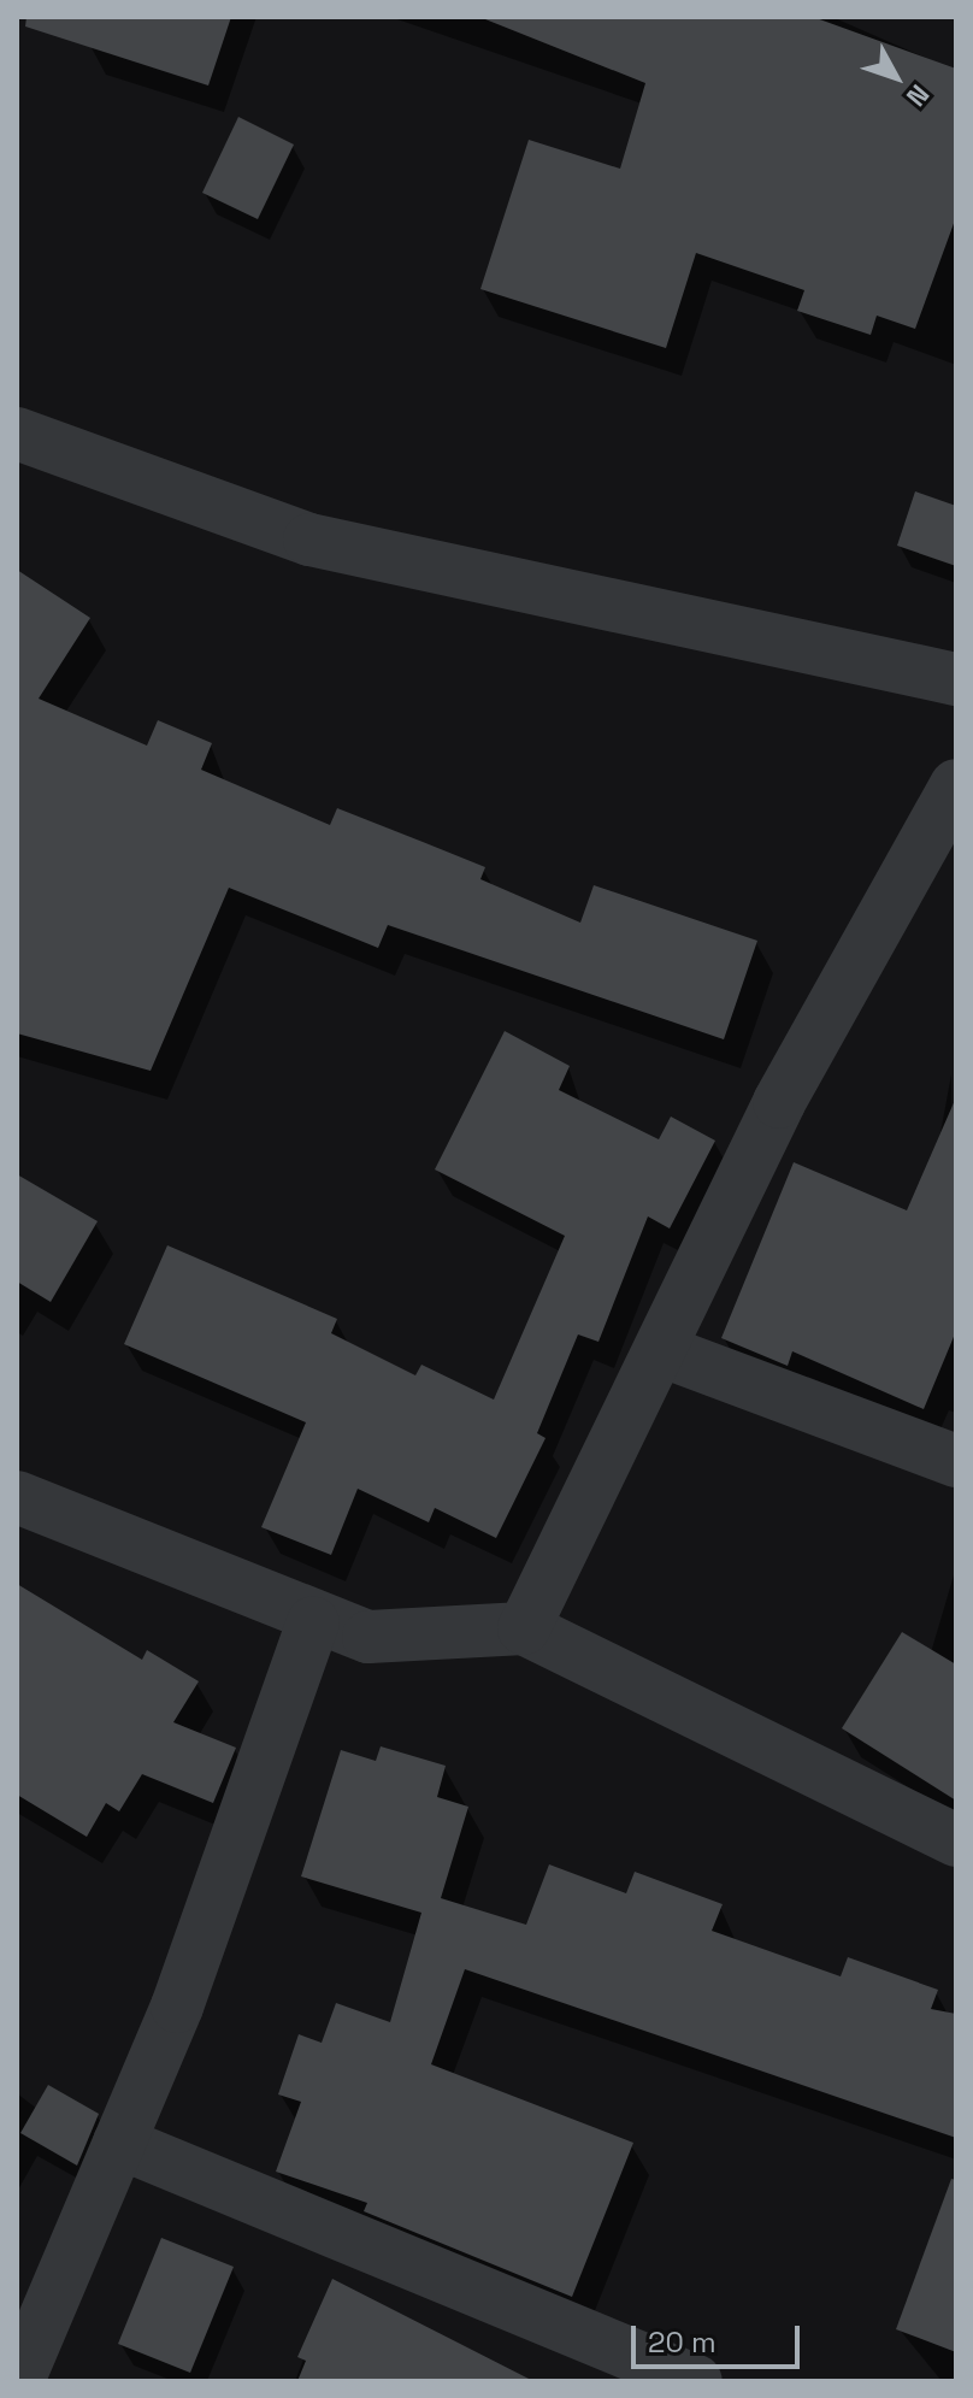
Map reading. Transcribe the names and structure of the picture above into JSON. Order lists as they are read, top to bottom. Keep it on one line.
{"scale_bar":"20 m","north":"bottom right"}
